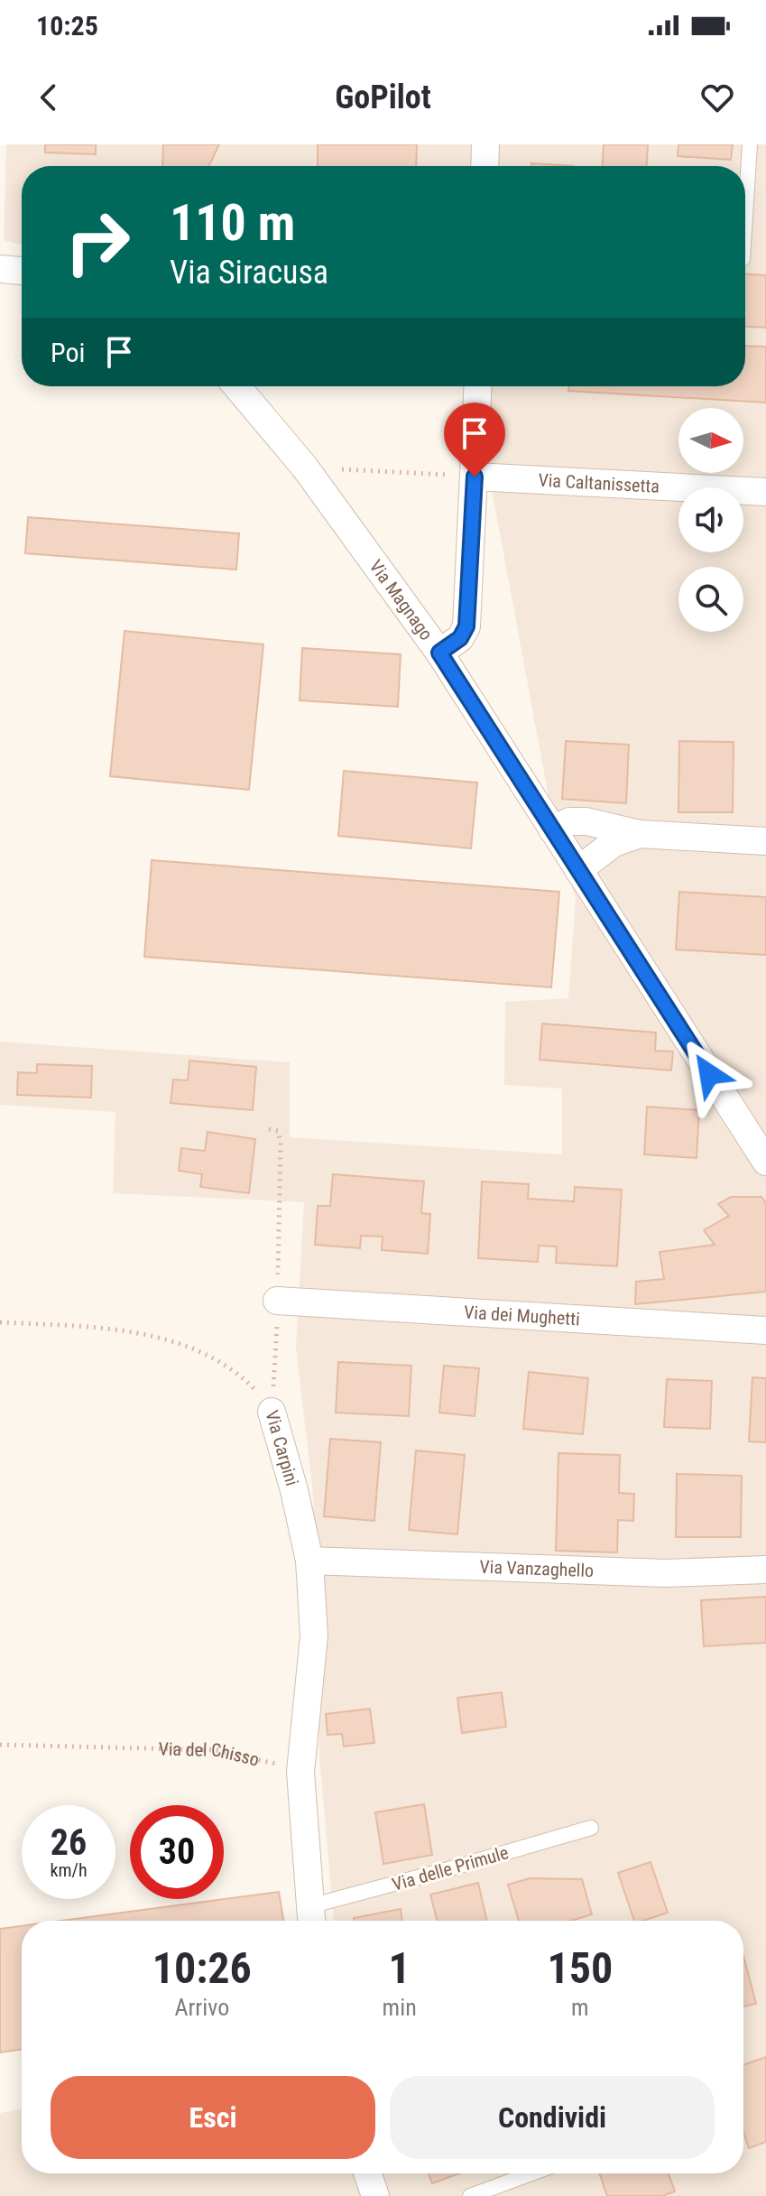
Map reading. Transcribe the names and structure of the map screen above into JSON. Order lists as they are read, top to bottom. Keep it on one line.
{"streets":{"street":["Via Caltanissetta","Via Magnago","Via dei Mughetti","Via Carpini","Via Vanzaghello"],"lane":["Via delle Primule"],"path":["Via del Chisso"]},"crossings":[["Via dei Mughetti","Via Carpini"],["Via Carpini","Via Vanzaghello"],["Via Carpini","Via del Chisso"]],"north":"right","page":{"status":"10:25","header":"GoPilot","turn":["110 m","Via Siracusa"],"then":"Poi","speed":"26 km/h","limit":"30","eta":["10:26","Arrivo","1","min","150","m"],"buttons":["Esci","Condividi"]}}
